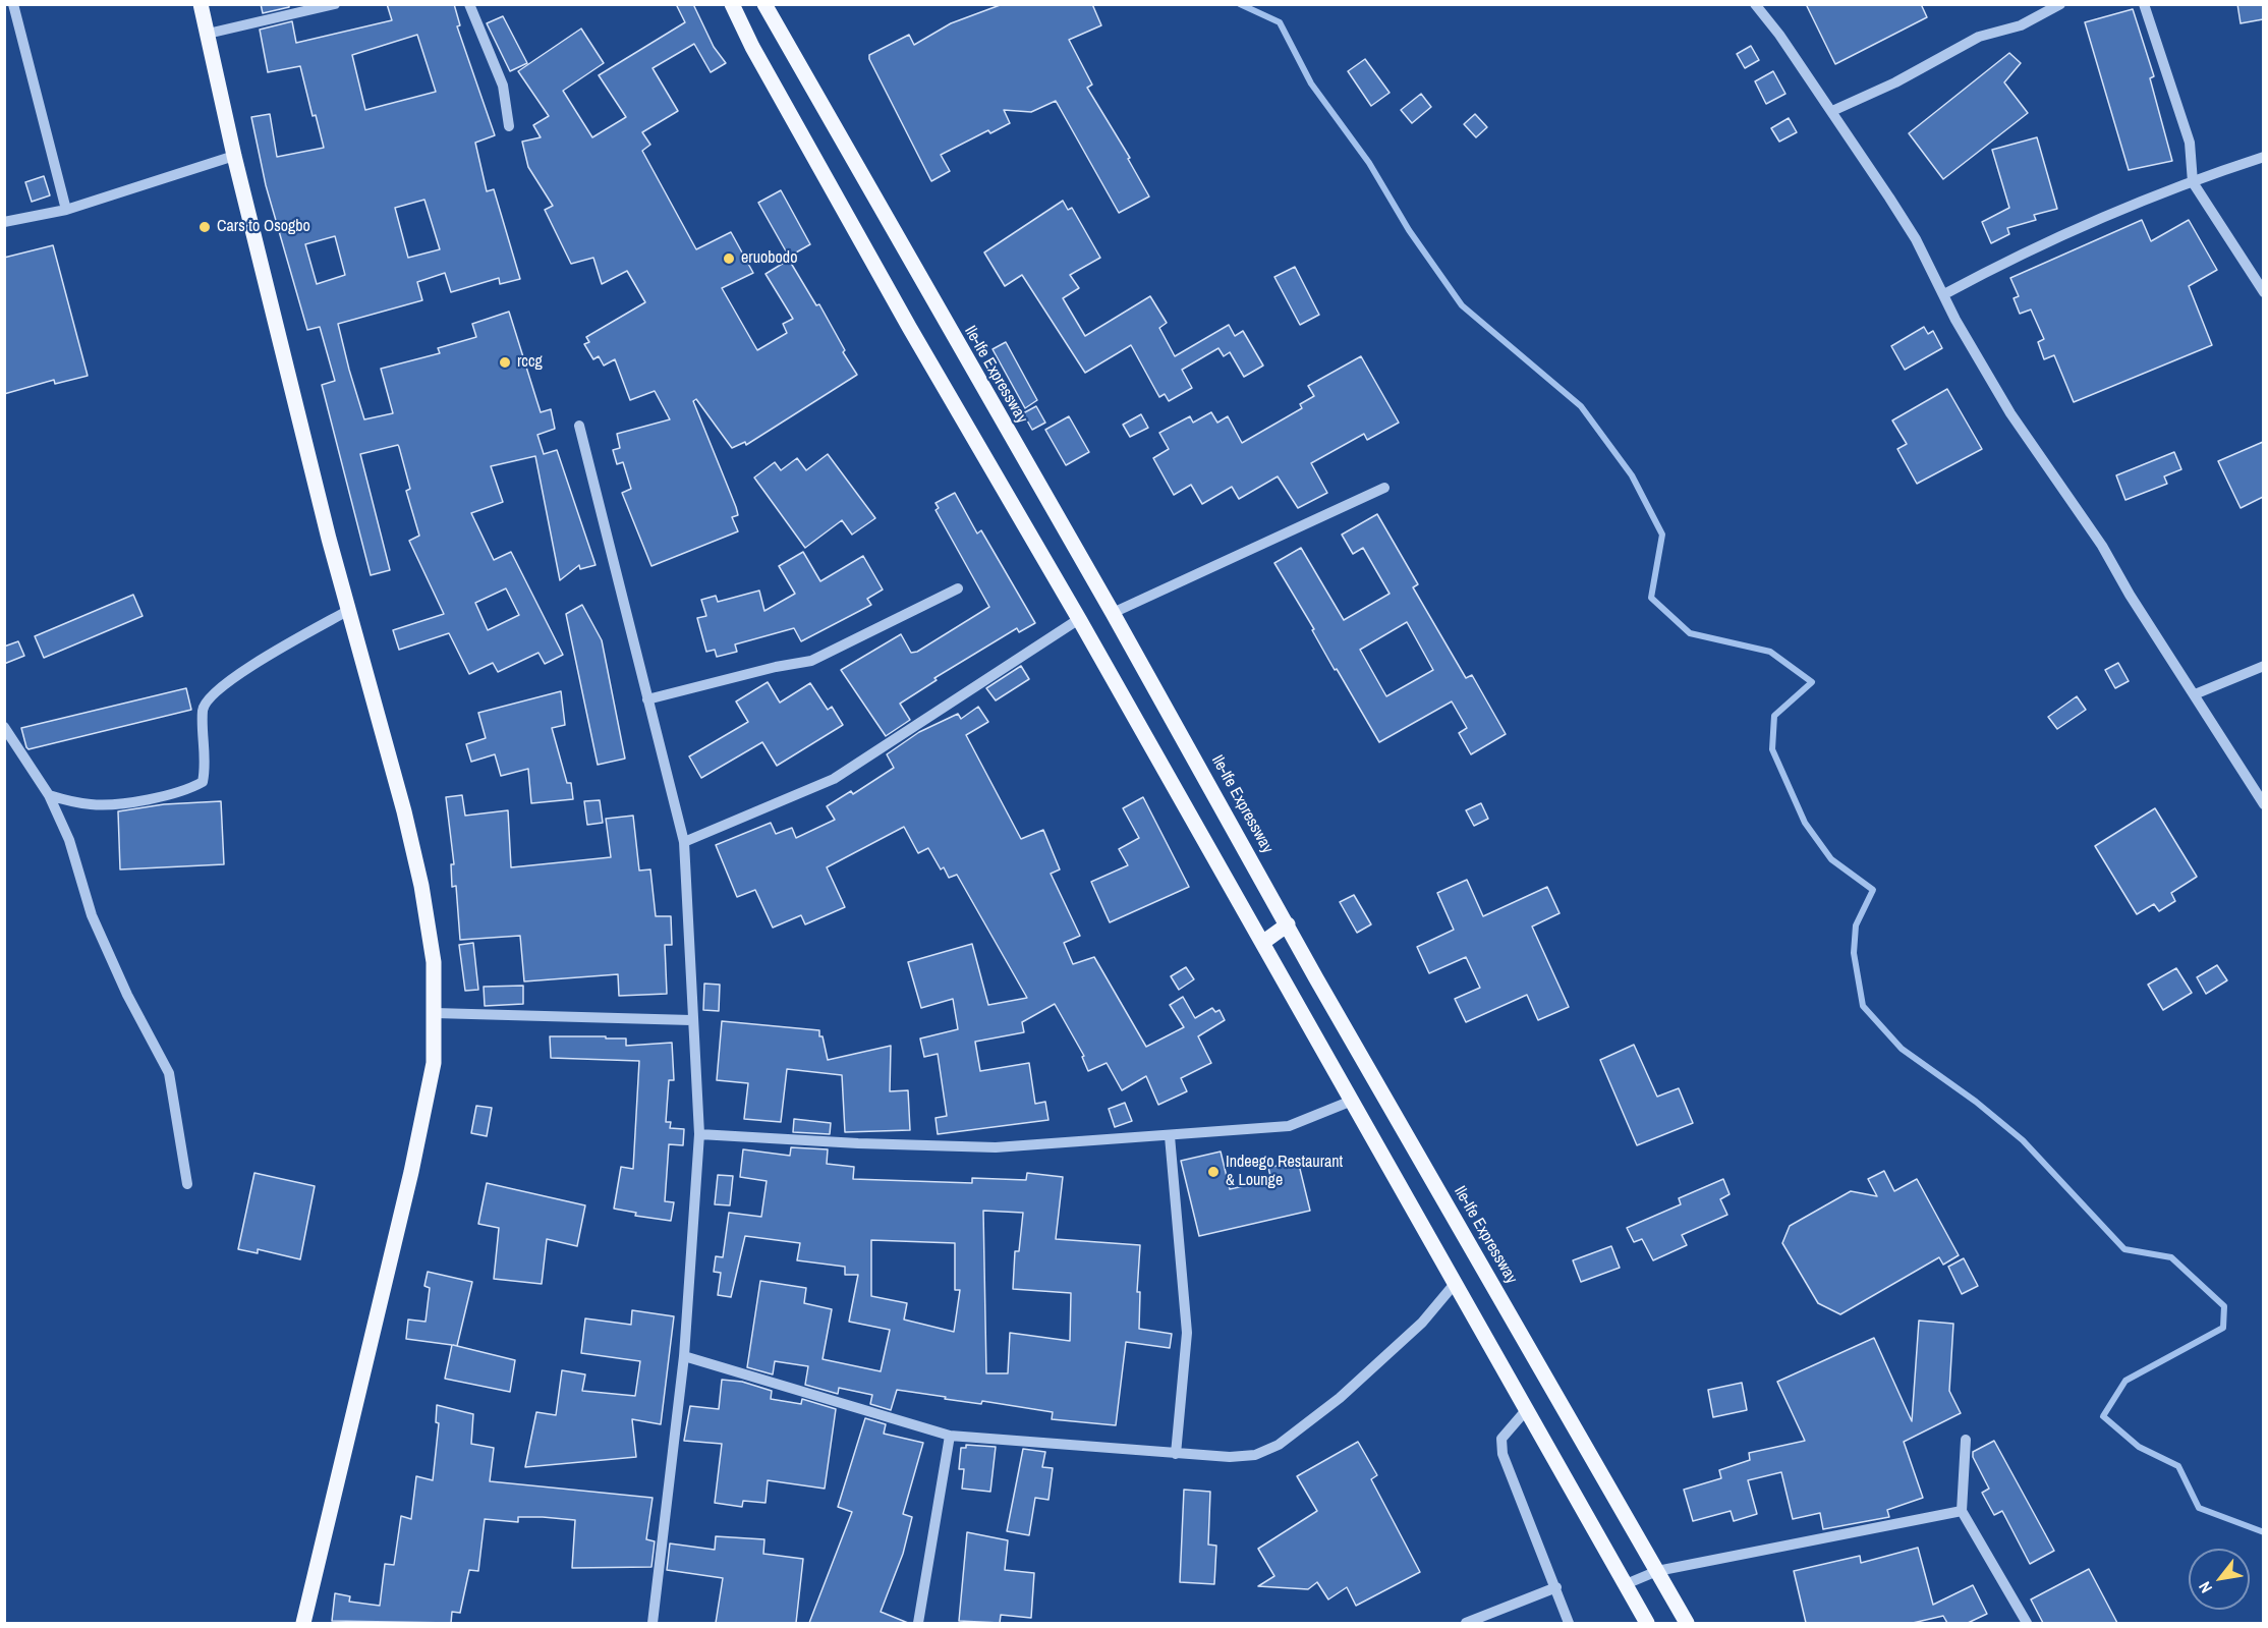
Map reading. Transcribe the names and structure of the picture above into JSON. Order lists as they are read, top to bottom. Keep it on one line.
{"streets":{"main road":["Ile-Ife Expressway"]},"places":["Cars to Osogbo","eruobodo","rccg","Indeego Restaurant & Lounge"],"north":"bottom left"}
